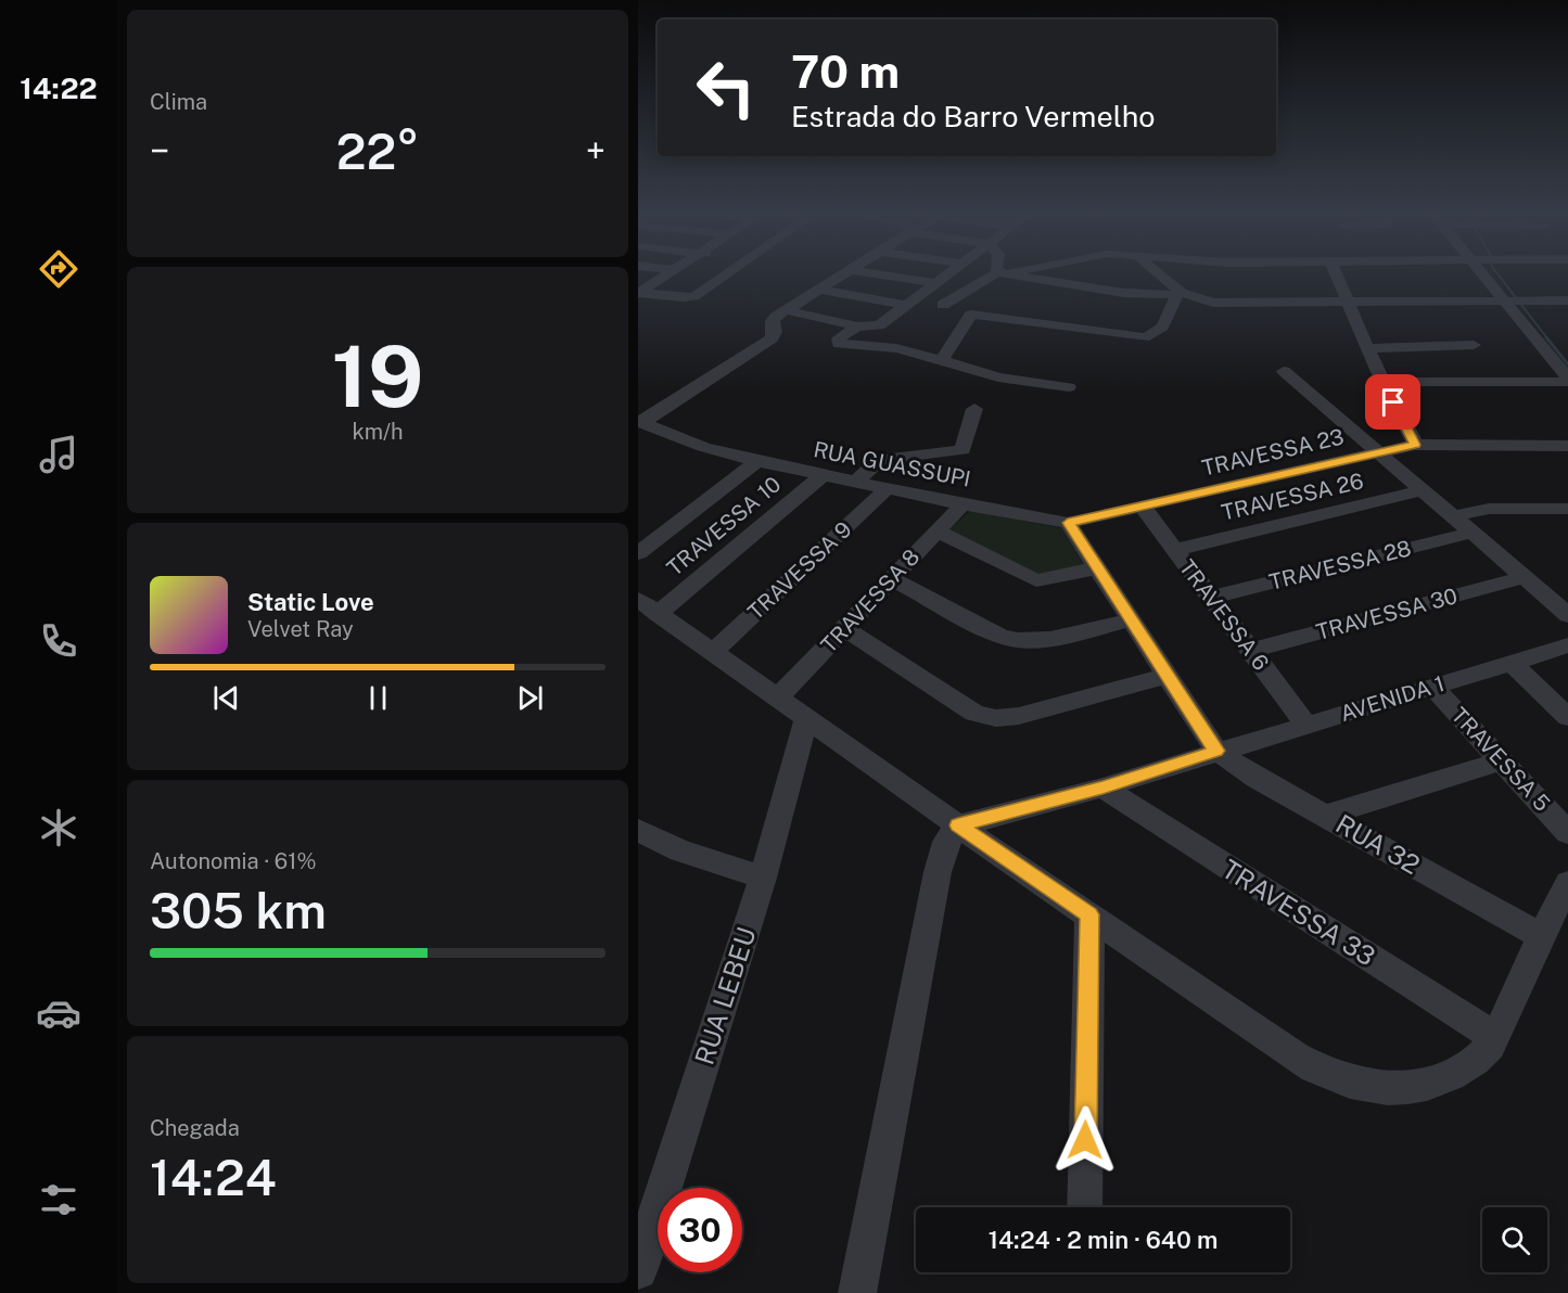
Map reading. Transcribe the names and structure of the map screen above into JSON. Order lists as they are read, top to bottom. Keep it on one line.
{"streets":{"street":["TRAVESSA 23","RUA GUASSUPI","TRAVESSA 26","TRAVESSA 10","TRAVESSA 28","TRAVESSA 9","TRAVESSA 8","TRAVESSA 30","TRAVESSA 6","AVENIDA 1","TRAVESSA 5","RUA 32","TRAVESSA 33","RUA LEBEU"]},"crossings":[["TRAVESSA 23","RUA GUASSUPI"],["TRAVESSA 23","TRAVESSA 6"],["RUA GUASSUPI","TRAVESSA 10"],["RUA GUASSUPI","TRAVESSA 9"],["RUA GUASSUPI","TRAVESSA 8"],["RUA GUASSUPI","TRAVESSA 6"],["TRAVESSA 26","TRAVESSA 6"],["TRAVESSA 28","TRAVESSA 6"],["TRAVESSA 30","TRAVESSA 6"],["TRAVESSA 6","AVENIDA 1"],["AVENIDA 1","TRAVESSA 5"],["AVENIDA 1","RUA 32"],["AVENIDA 1","TRAVESSA 33"]],"page":{"tabs":"14:22","tile":["Clima",["19","km/h"],["Autonomia · 61%","305 km"],["Chegada","14:24"]],"turn":["70 m","Estrada do Barro Vermelho"],"heat":["−","22°","+"],"song":["Static Love","Velvet Ray"],"limit":"30","trip":"14:24 · 2 min · 640 m"}}
